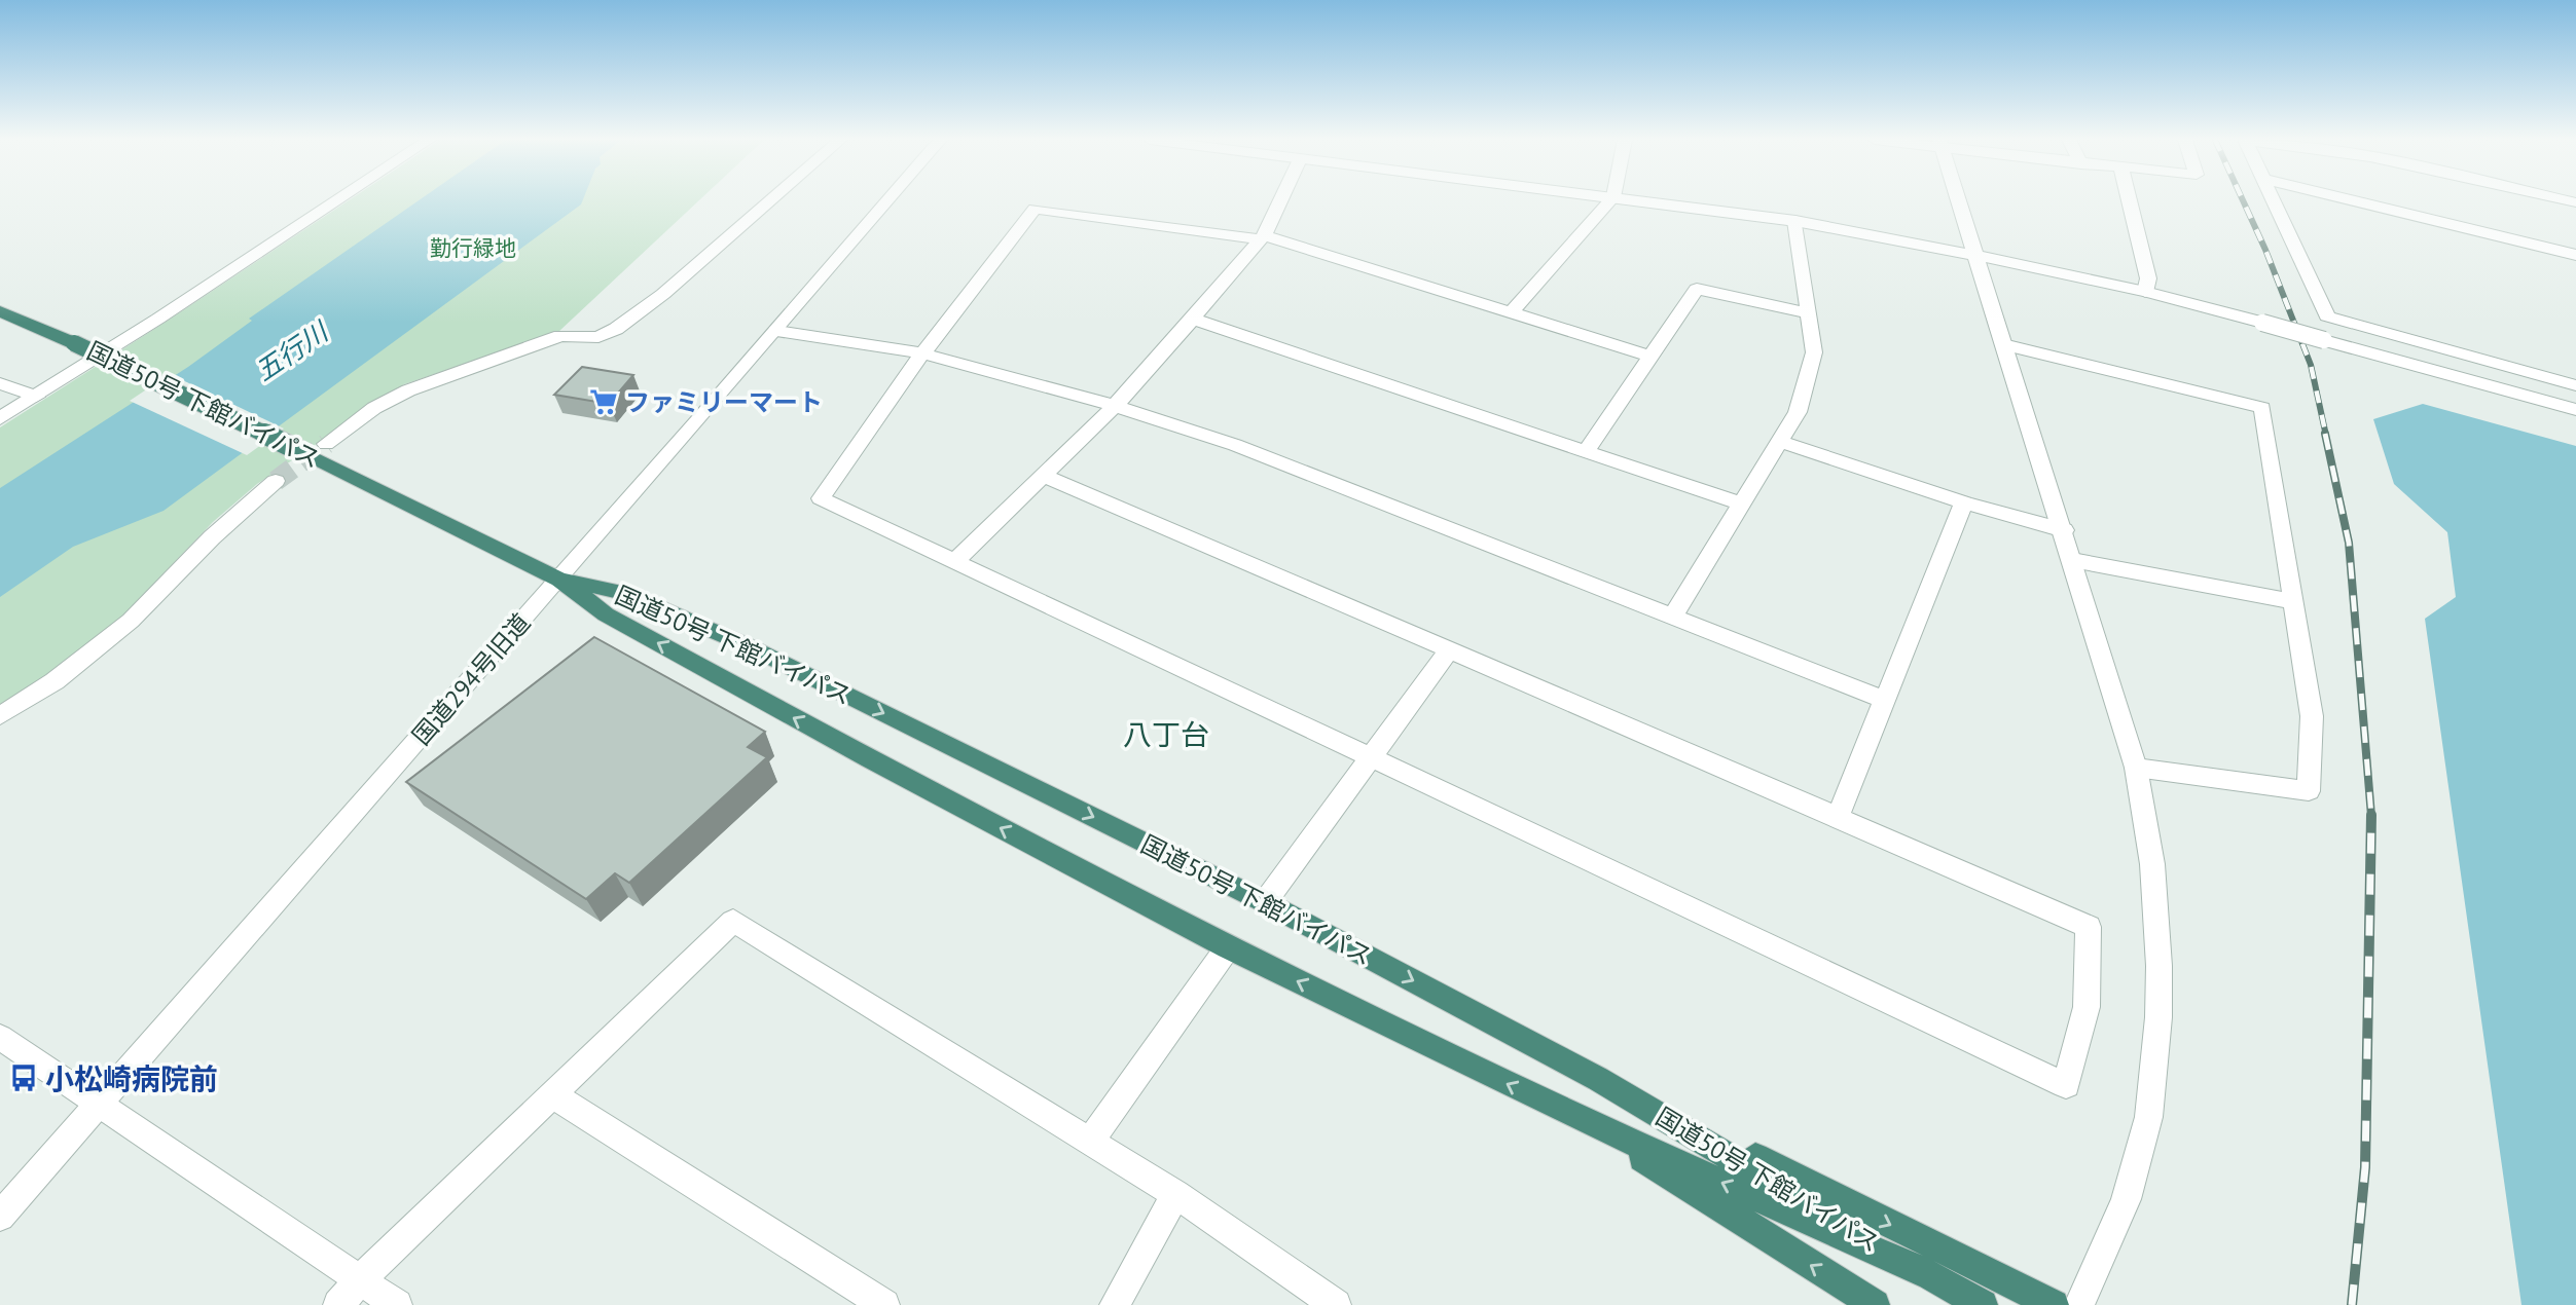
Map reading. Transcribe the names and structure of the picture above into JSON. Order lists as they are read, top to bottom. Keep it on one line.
{"streets":{"highway":["国道50号 下館バイパス"],"street":["国道294号旧道"]},"crossings":[["国道50号 下館バイパス","国道294号旧道"]],"districts":["八丁台"],"water":["五行川"],"parks":["勤行緑地"],"places":{"supermarket":["ファミリーマート"],"bus stop":["小松崎病院前"]}}
